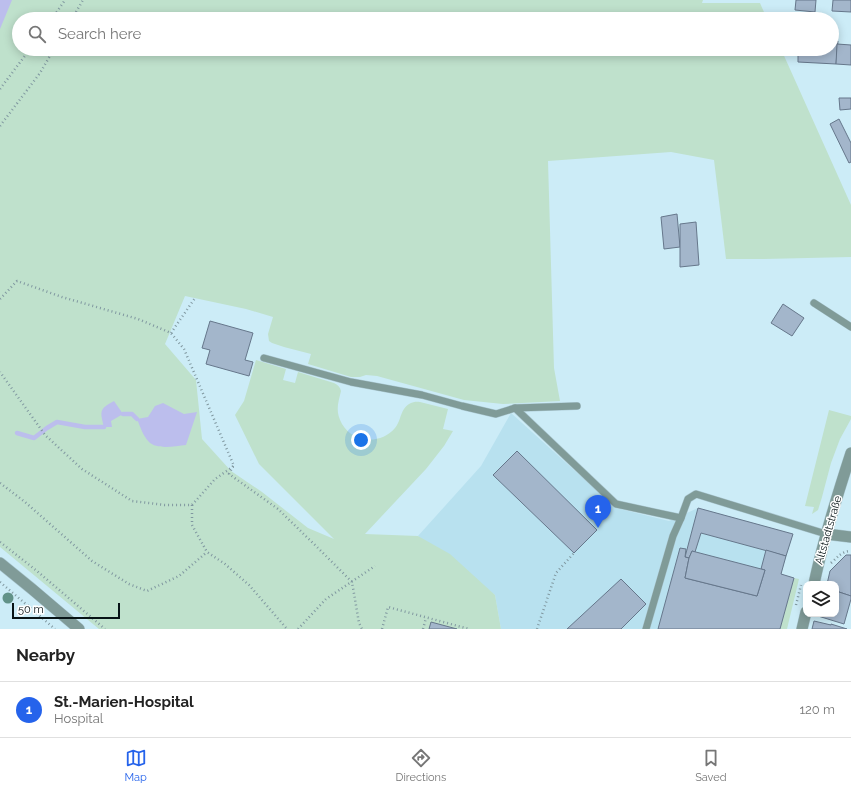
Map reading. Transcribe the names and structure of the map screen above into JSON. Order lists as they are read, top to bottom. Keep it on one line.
{"streets":{"street":["Altstadtstraße"]},"scale_bar":"50 m","page":{"search":"Search here","pins":"1","scale":"50 m","heading":"Nearby","list":[{"mark":"1","name":"St.-Marien-Hospital","note":"Hospital","value":"120 m"}],"nav":["Map","Directions","Saved"]}}
